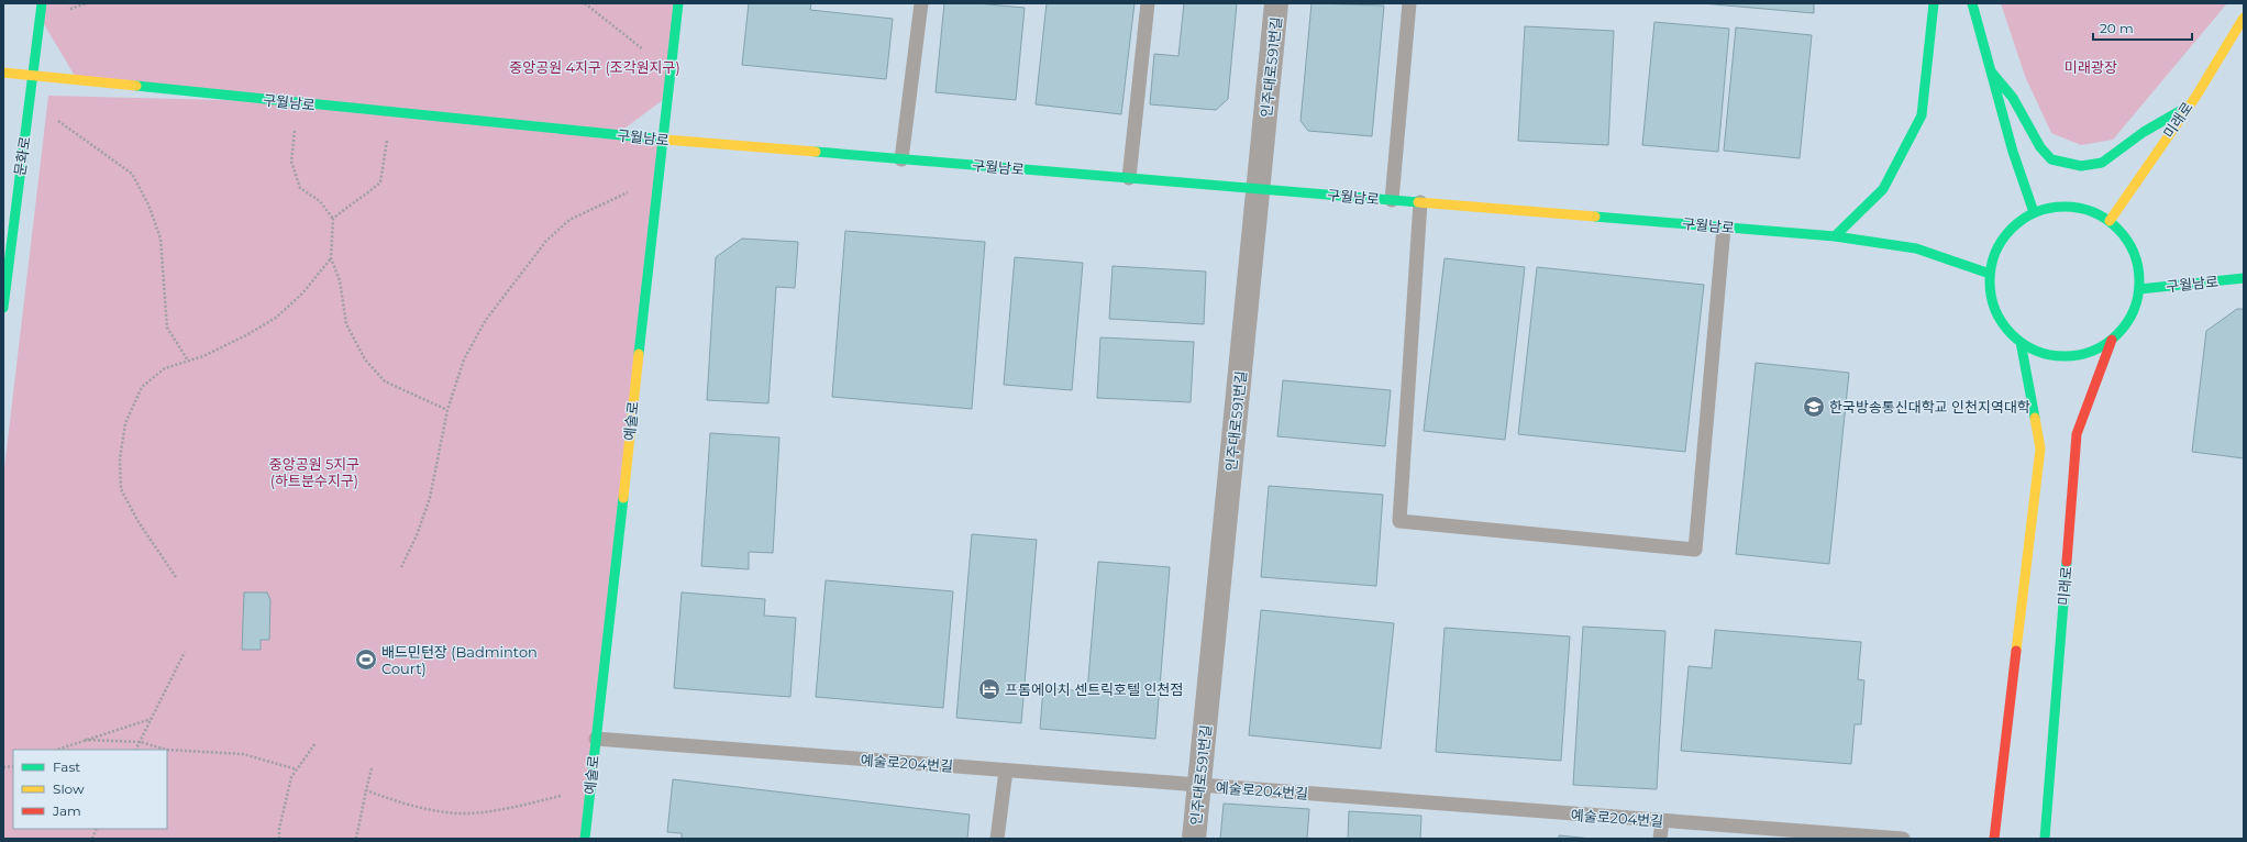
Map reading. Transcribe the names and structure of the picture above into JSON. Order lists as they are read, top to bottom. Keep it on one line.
{"streets":{"street":["인주대로591번길","구월남로","미래로","문화로","예술로"],"lane":["예술로204번길"]},"crossings":[["인주대로591번길","구월남로"],["인주대로591번길","예술로204번길"],["구월남로","미래로"],["구월남로","문화로"],["구월남로","예술로"],["예술로","예술로204번길"]],"parks":["중앙공원 4지구 (조각원지구)","미래광장","중앙공원 5지구 (하트분수지구)"],"places":{"school or university":["한국방송통신대학교 인천지역대학"],"sports":["배드민턴장 (Badminton Court)"],"hotel":["프롬에이치 센트릭호텔 인천점"]},"legend":["Fast","Slow","Jam"],"scale_bar":"20 m"}
